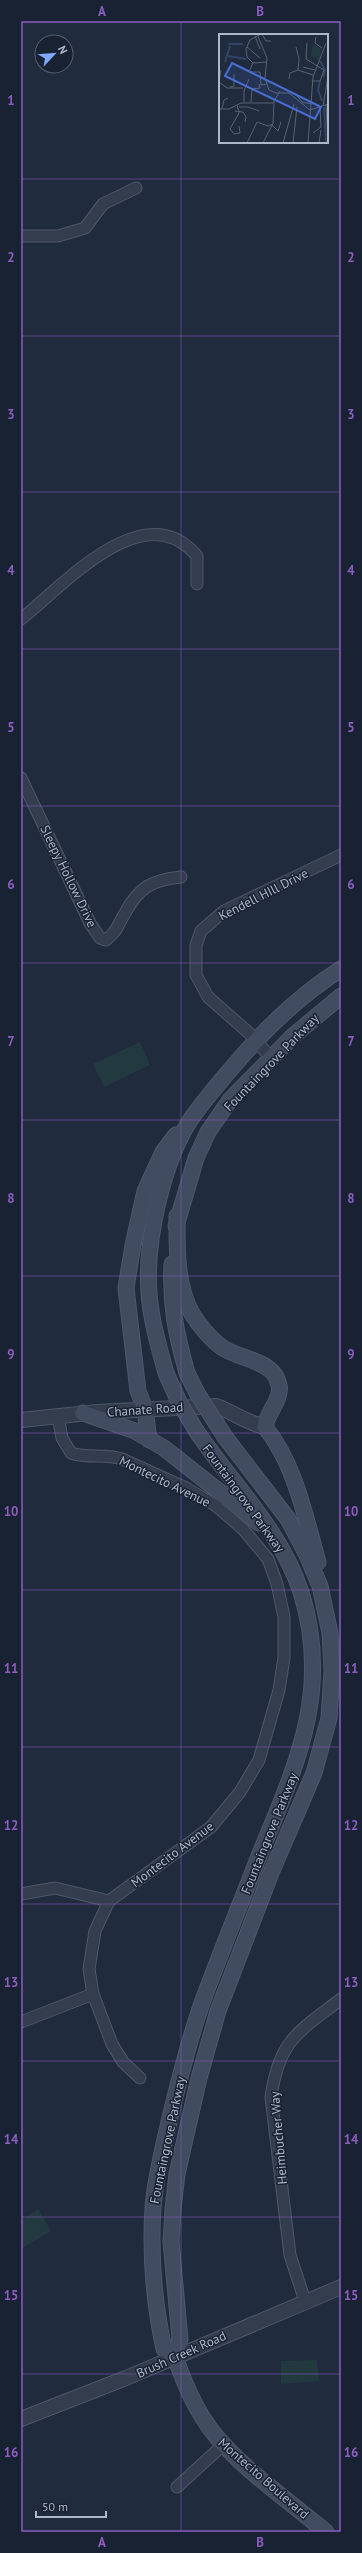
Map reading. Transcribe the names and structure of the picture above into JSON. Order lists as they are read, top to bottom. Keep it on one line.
{"streets":{"main road":["Fountaingrove Parkway","Montecito Boulevard"],"street":["Sleepy Hollow Drive","Kendell HIll Drive","Chanate Road","Montecito Avenue","Heimbucher Way","Brush Creek Road"]},"crossings":[["Kendell HIll Drive","Fountaingrove Parkway"],["Fountaingrove Parkway","Brush Creek Road"],["Fountaingrove Parkway","Montecito Boulevard"],["Chanate Road","Montecito Avenue"],["Heimbucher Way","Brush Creek Road"],["Brush Creek Road","Montecito Boulevard"]],"scale_bar":"50 m","north":"top right","grid":{"columns":["A","B"],"rows":["1","2","3","4","5","6","7","8","9","10","11","12","13","14","15","16"]}}
